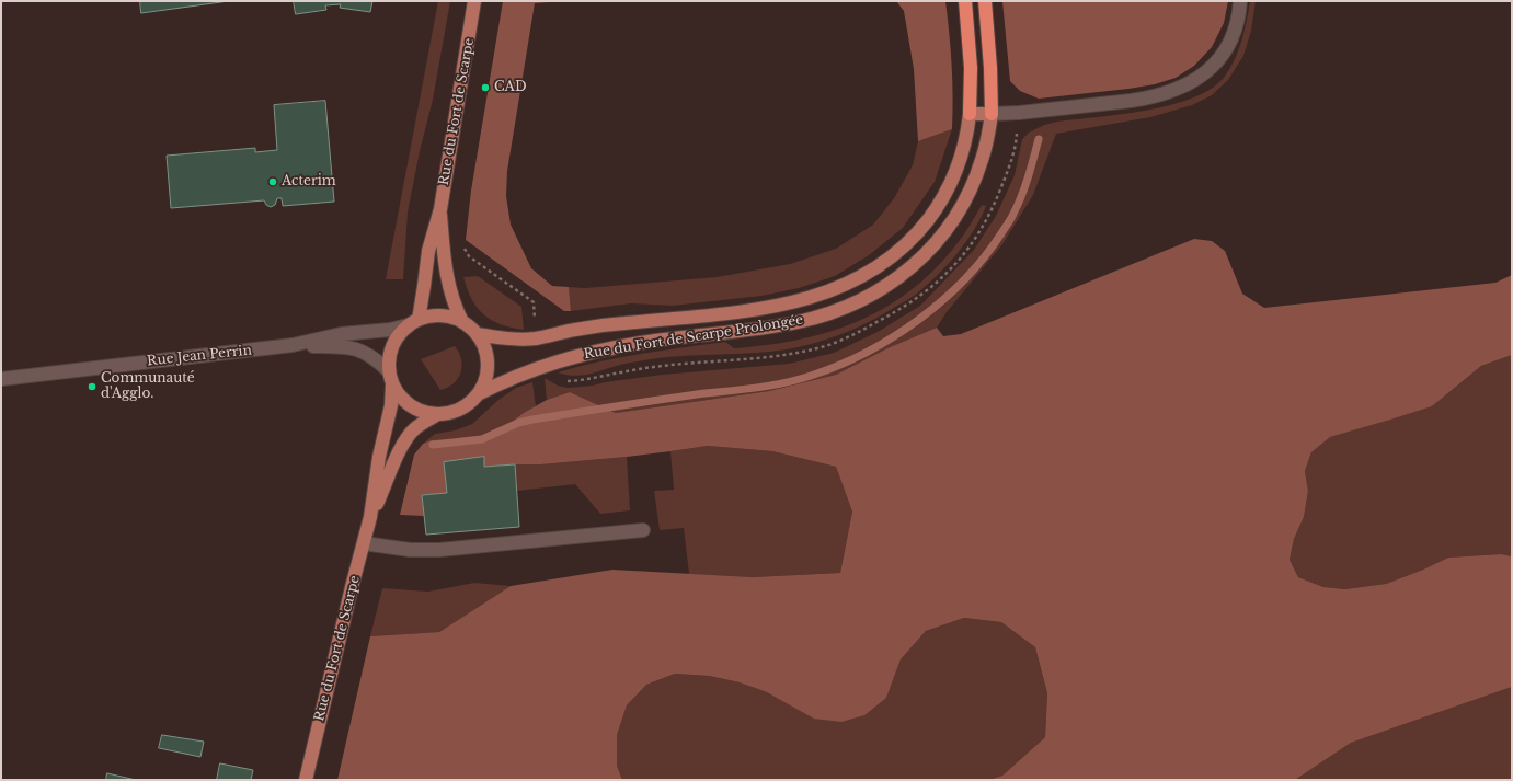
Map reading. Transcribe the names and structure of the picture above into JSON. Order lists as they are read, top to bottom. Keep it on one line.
{"streets":{"main road":["Rue du Fort de Scarpe","Rue du Fort de Scarpe Prolongée"],"street":["Rue Jean Perrin"]},"crossings":[["Rue du Fort de Scarpe","Rue du Fort de Scarpe Prolongée"],["Rue du Fort de Scarpe","Rue Jean Perrin"],["Rue du Fort de Scarpe Prolongée","Rue Jean Perrin"]],"places":["CAD","Acterim","Communauté d'Agglo."]}
